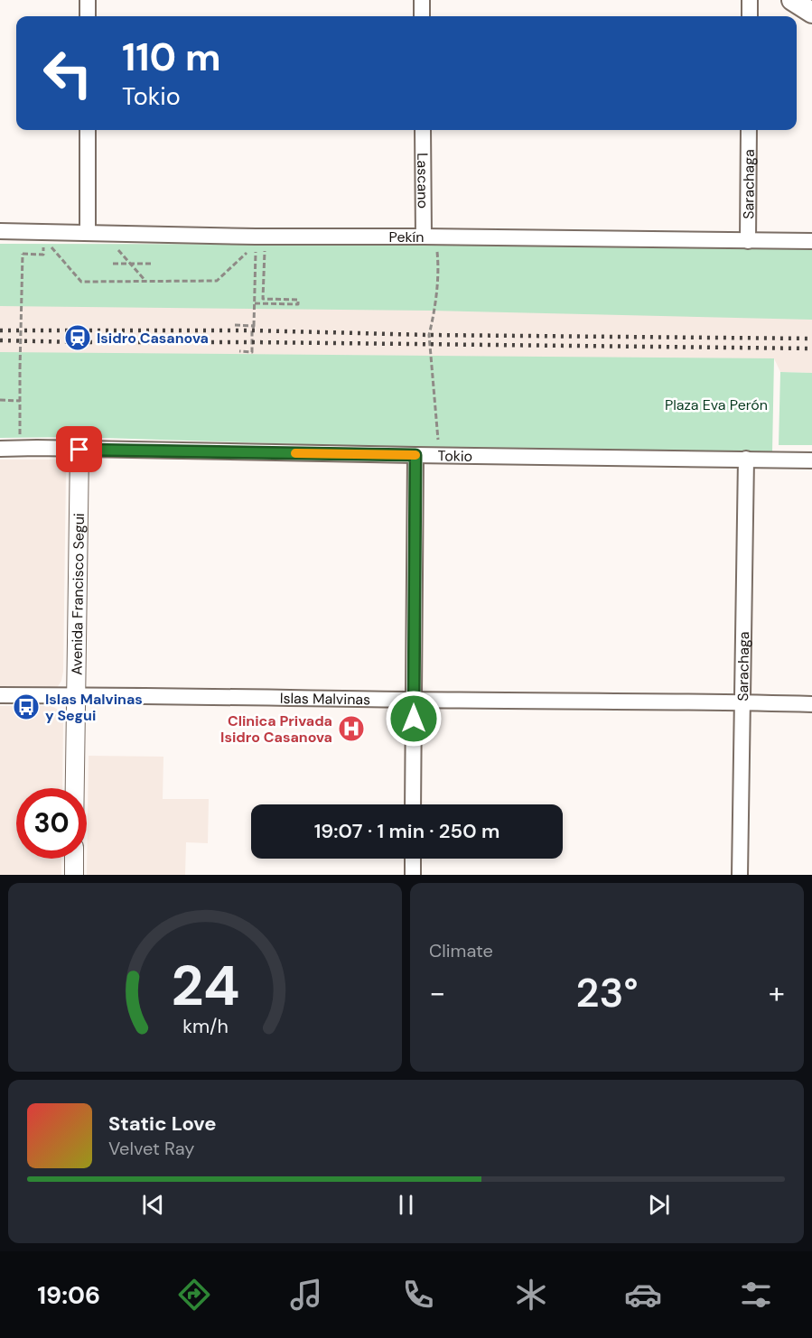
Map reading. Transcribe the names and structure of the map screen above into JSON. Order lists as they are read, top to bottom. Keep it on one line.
{"streets":{"street":["Lascano","Sarachaga","Pekín","Tokio","Avenida Francisco Segui","Islas Malvinas"]},"crossings":[["Lascano","Pekín"],["Sarachaga","Pekín"],["Sarachaga","Tokio"],["Sarachaga","Islas Malvinas"],["Tokio","Avenida Francisco Segui"],["Avenida Francisco Segui","Islas Malvinas"]],"parks":["Plaza Eva Perón"],"places":{"station":["Isidro Casanova"],"bus stop":["Islas Malvinas y Segui"],"hospital":["Clinica Privada Isidro Casanova"]},"page":{"turn":["110 m","Tokio"],"limit":"30","trip":"19:07 · 1 min · 250 m","tile":"Climate","heat":["−","23°","+"],"song":["Static Love","Velvet Ray"],"tabs":"19:06","gauge":["24","km/h"]}}
